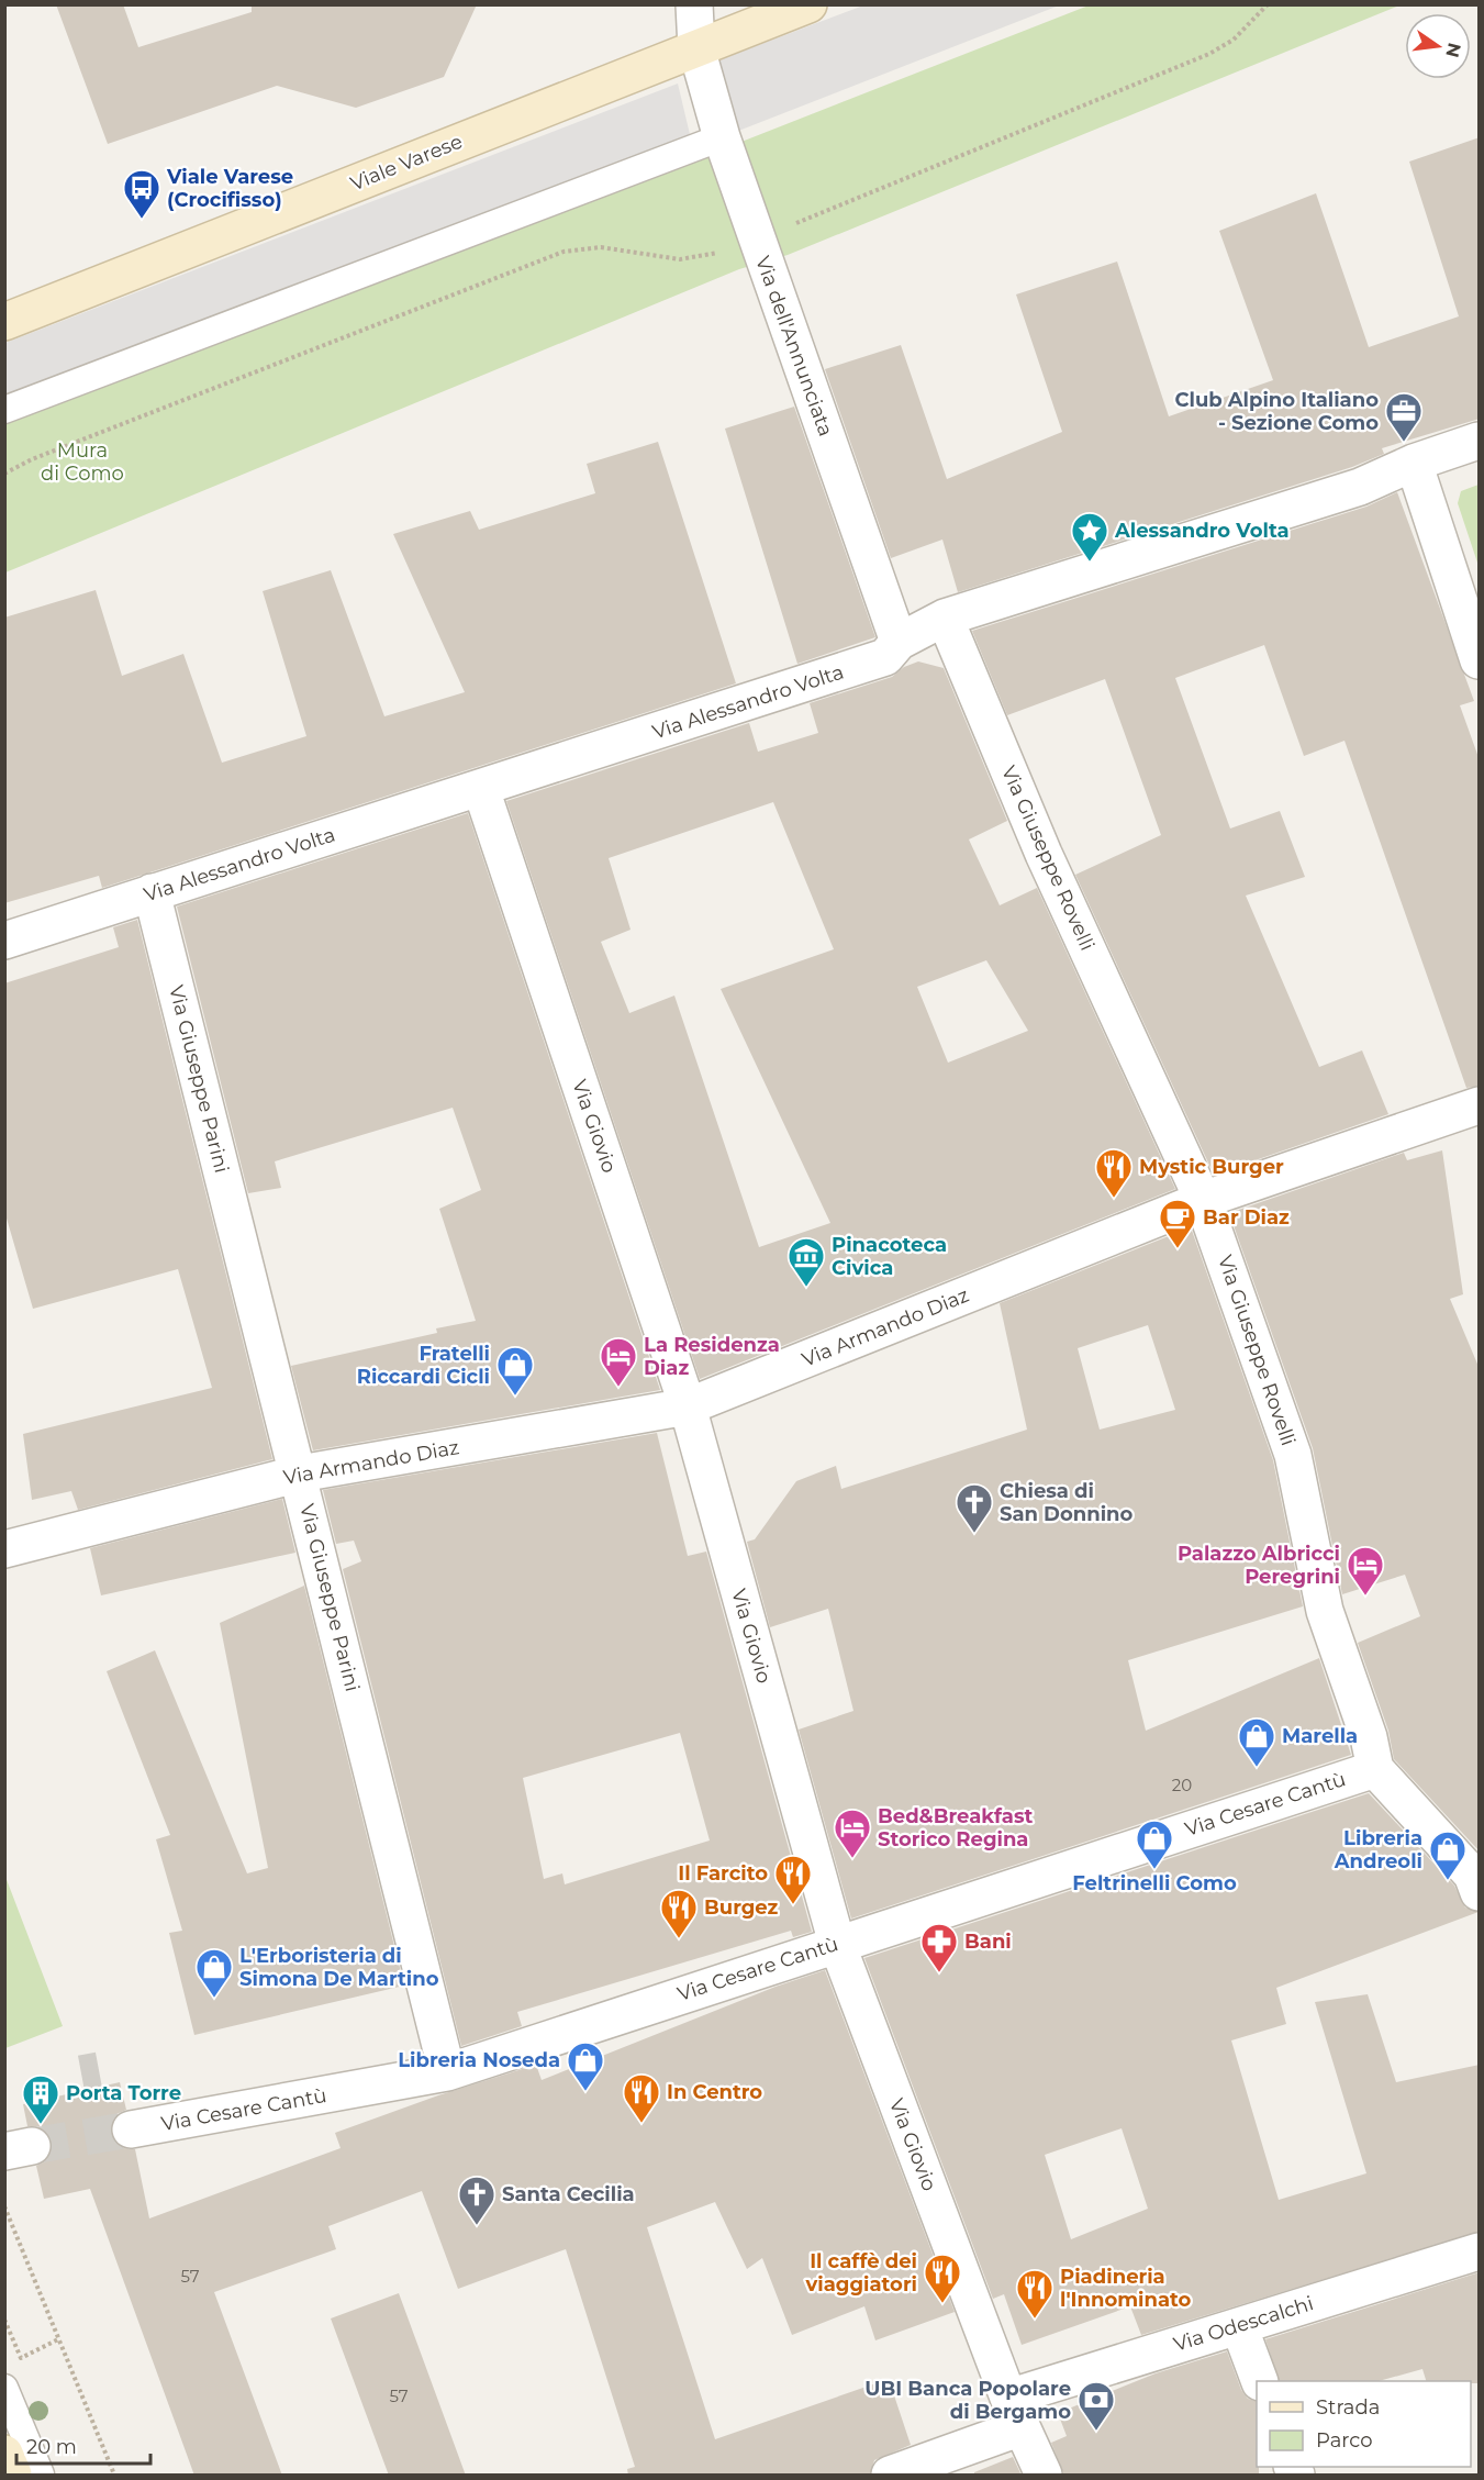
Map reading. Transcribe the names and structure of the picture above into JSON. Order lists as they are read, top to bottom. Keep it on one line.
{"streets":{"street":["Viale Varese","Via dell'Annunciata","Via Alessandro Volta","Via Giuseppe Rovelli","Via Giuseppe Parini","Via Giovio","Via Armando Diaz","Via Cesare Cantù","Via Odescalchi"]},"crossings":[["Viale Varese","Via dell'Annunciata"],["Via dell'Annunciata","Via Alessandro Volta"],["Via Alessandro Volta","Via Giuseppe Rovelli"],["Via Alessandro Volta","Via Giuseppe Parini"],["Via Alessandro Volta","Via Giovio"],["Via Giuseppe Rovelli","Via Armando Diaz"],["Via Giuseppe Rovelli","Via Cesare Cantù"],["Via Giuseppe Parini","Via Armando Diaz"],["Via Giuseppe Parini","Via Cesare Cantù"],["Via Giovio","Via Armando Diaz"],["Via Giovio","Via Cesare Cantù"],["Via Giovio","Via Odescalchi"]],"parks":["Mura di Como"],"places":{"bus stop":["Viale Varese (Crocifisso)"],"office":["Club Alpino Italiano - Sezione Como"],"place":["Alessandro Volta"],"restaurant":["Mystic Burger","Il Farcito","Burgez","In Centro","Il caffè dei viaggiatori","Piadineria l'Innominato"],"cafe":["Bar Diaz"],"museum":["Pinacoteca Civica"],"hotel":["La Residenza Diaz","Palazzo Albricci Peregrini","Bed&Breakfast Storico Regina"],"shop":["Fratelli Riccardi Cicli","Marella","Feltrinelli Como","Libreria Andreoli","L'Erboristeria di Simona De Martino","Libreria Noseda"],"church":["Chiesa di San Donnino","Santa Cecilia"],"pharmacy":["Bani"],"building":["Porta Torre"],"bank":["UBI Banca Popolare di Bergamo"]},"house_numbers":["20","57","57"],"legend":["Strada","Parco"],"scale_bar":"20 m","north":"right"}
